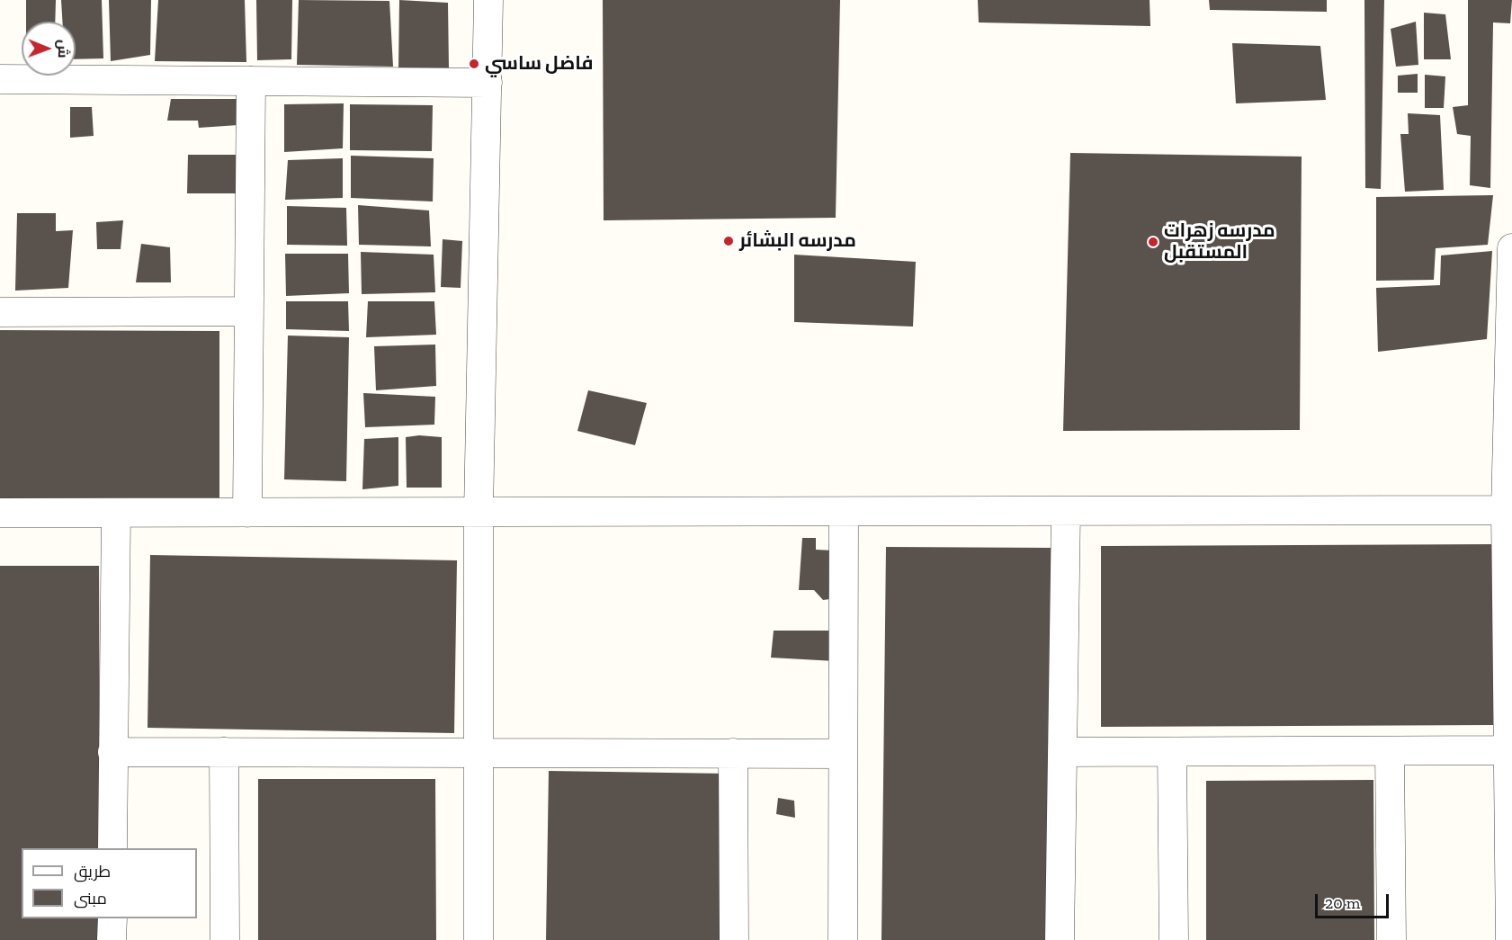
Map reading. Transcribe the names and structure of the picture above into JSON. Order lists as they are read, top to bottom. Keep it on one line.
{"places":["فاضل ساسي","مدرسه البشائر","مدرسه زهرات المستقبل"],"legend":["طريق","مبنى"],"scale_bar":"20 m","north":"right"}
